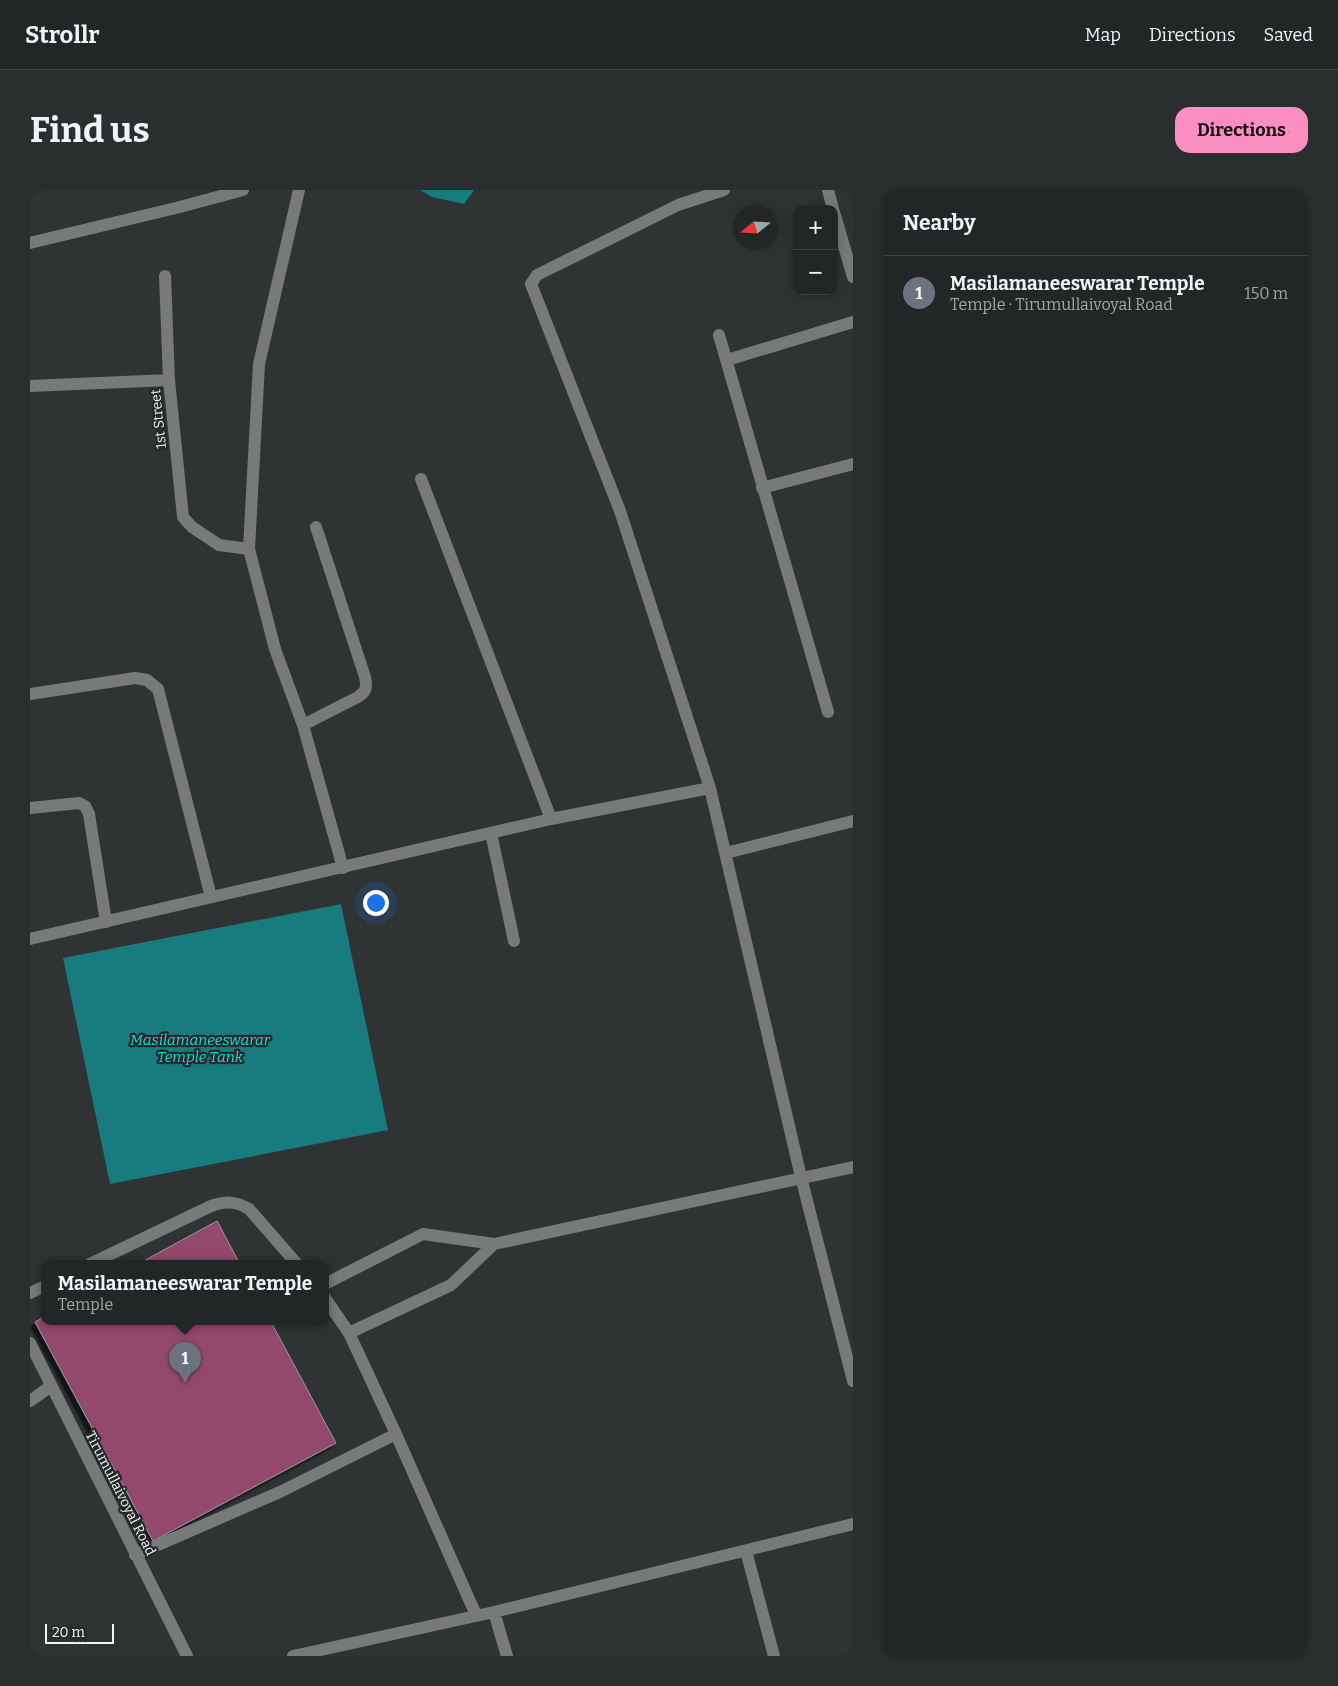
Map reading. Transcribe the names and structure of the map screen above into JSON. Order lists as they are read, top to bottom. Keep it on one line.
{"streets":{"street":["1st Street","Tirumullaivoyal Road"]},"water":["Masilamaneeswarar Temple Tank"],"scale_bar":"20 m","north":"left","page":{"header":"Strollr","nav":["Map","Directions","Saved"],"buttons":"Directions","title":"Find us","heading":"Nearby","map_buttons":["+","−"],"list":[{"mark":"1","name":"Masilamaneeswarar Temple","note":"Temple · Tirumullaivoyal Road","value":"150 m"}],"popup":["Masilamaneeswarar Temple","Temple"],"pins":"1","scale":"20 m"}}
